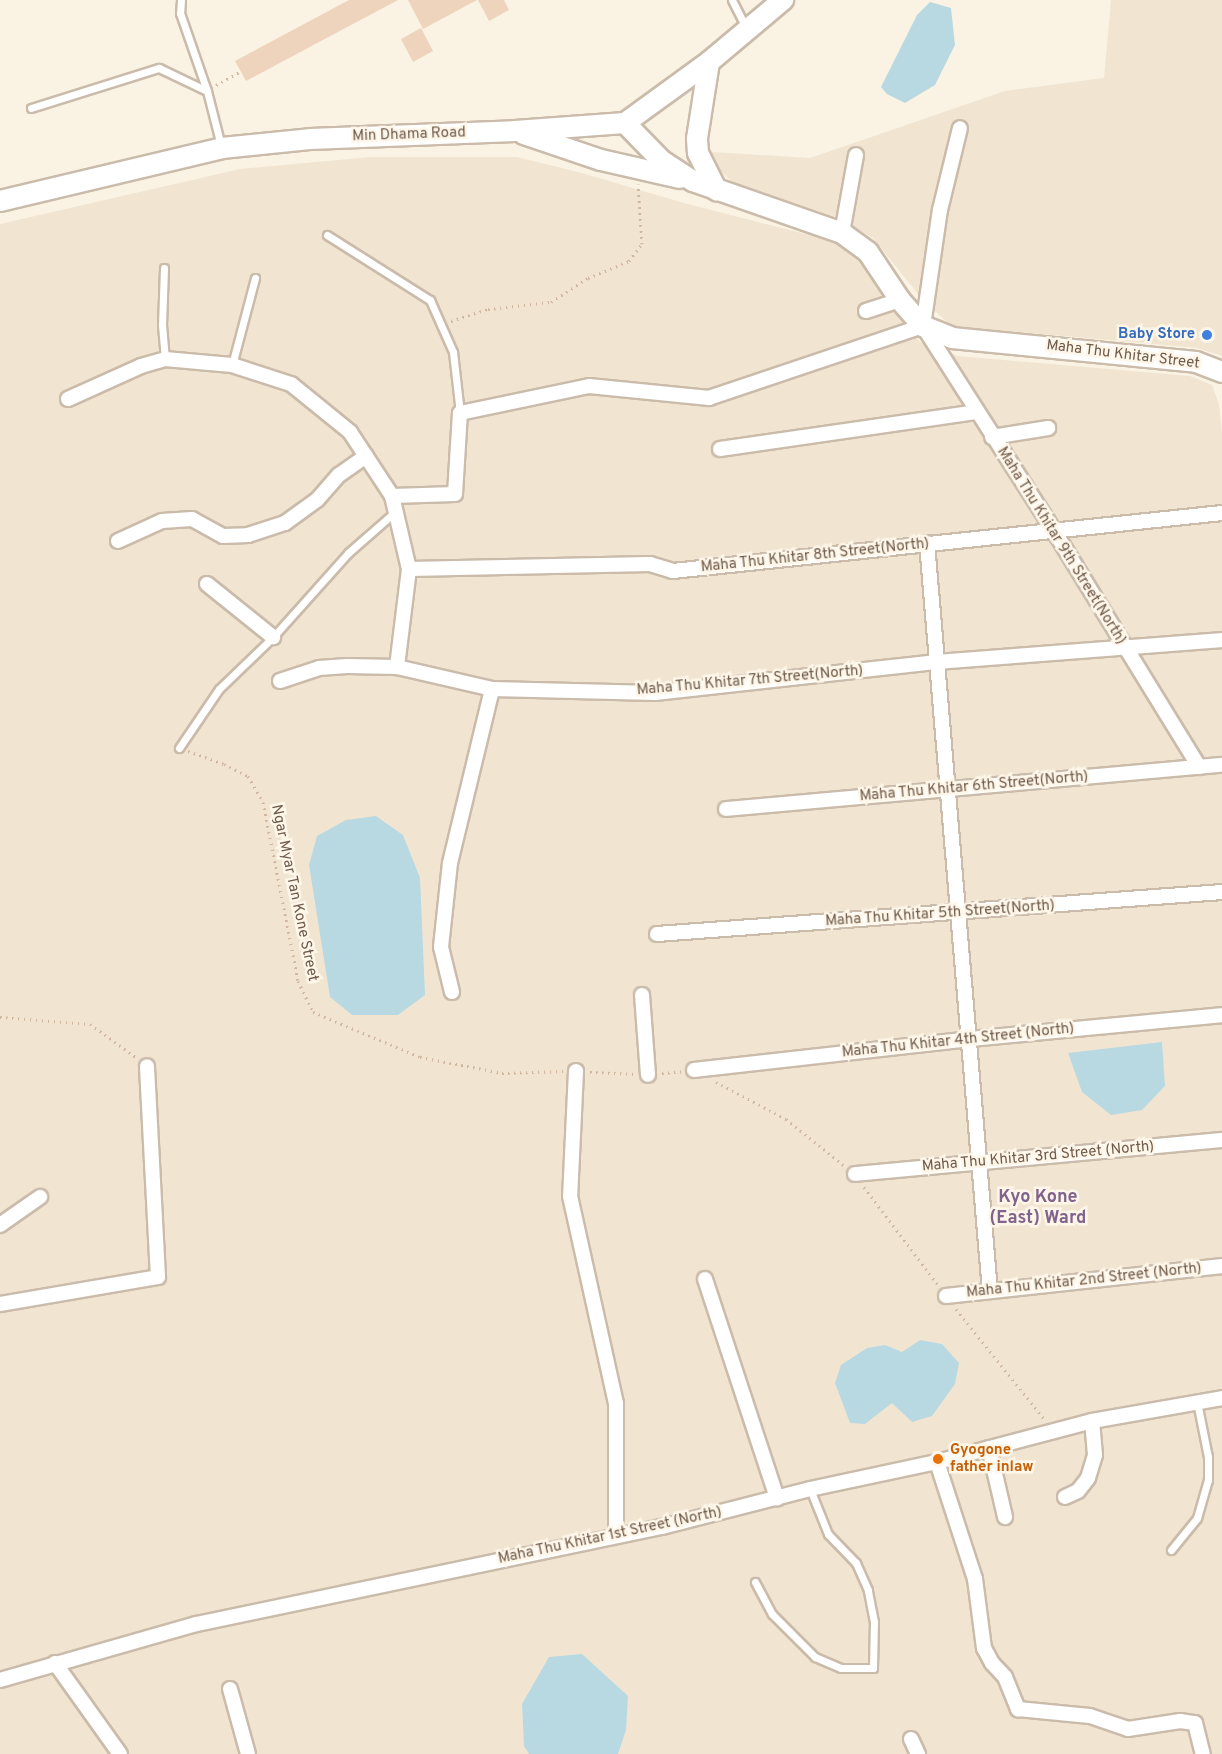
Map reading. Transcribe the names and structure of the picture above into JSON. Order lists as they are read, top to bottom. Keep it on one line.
{"streets":{"main road":["Min Dhama Road","Maha Thu Khitar Street"],"street":["Maha Thu Khitar 9th Street(North)","Maha Thu Khitar 8th Street(North)","Maha Thu Khitar 7th Street(North)","Maha Thu Khitar 6th Street(North)","Maha Thu Khitar 5th Street(North)","Maha Thu Khitar 4th Street (North)","Maha Thu Khitar 3rd Street (North)","Maha Thu Khitar 2nd Street (North)","Maha Thu Khitar 1st Street (North)"],"path":["Ngar Myar Tan Kone Street"]},"crossings":[["Maha Thu Khitar Street","Maha Thu Khitar 9th Street(North)"],["Maha Thu Khitar 9th Street(North)","Maha Thu Khitar 8th Street(North)"],["Maha Thu Khitar 9th Street(North)","Maha Thu Khitar 7th Street(North)"],["Maha Thu Khitar 9th Street(North)","Maha Thu Khitar 6th Street(North)"],["Ngar Myar Tan Kone Street","Maha Thu Khitar 4th Street (North)"]],"districts":["Kyo Kone (East) Ward"],"places":["Baby Store","Gyogone father inlaw"]}
